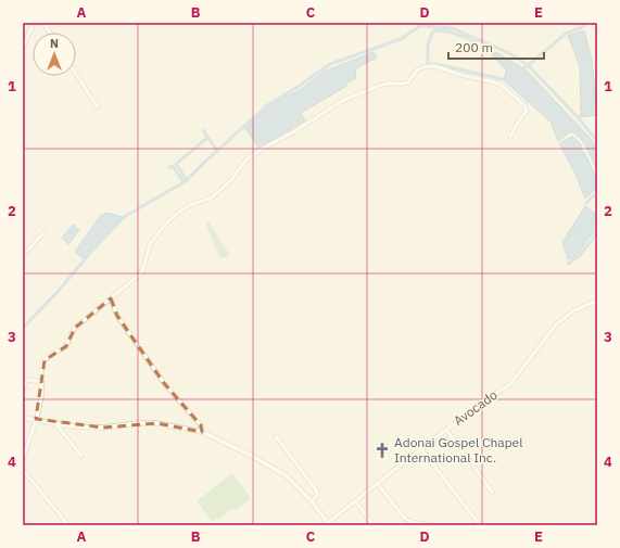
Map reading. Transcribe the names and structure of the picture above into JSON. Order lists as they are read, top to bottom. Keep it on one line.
{"streets":{"street":["Avocado"]},"places":{"church":["Adonai Gospel Chapel International Inc."]},"scale_bar":"200 m","north":"top","grid":{"columns":["A","B","C","D","E"],"rows":["1","2","3","4"]}}
